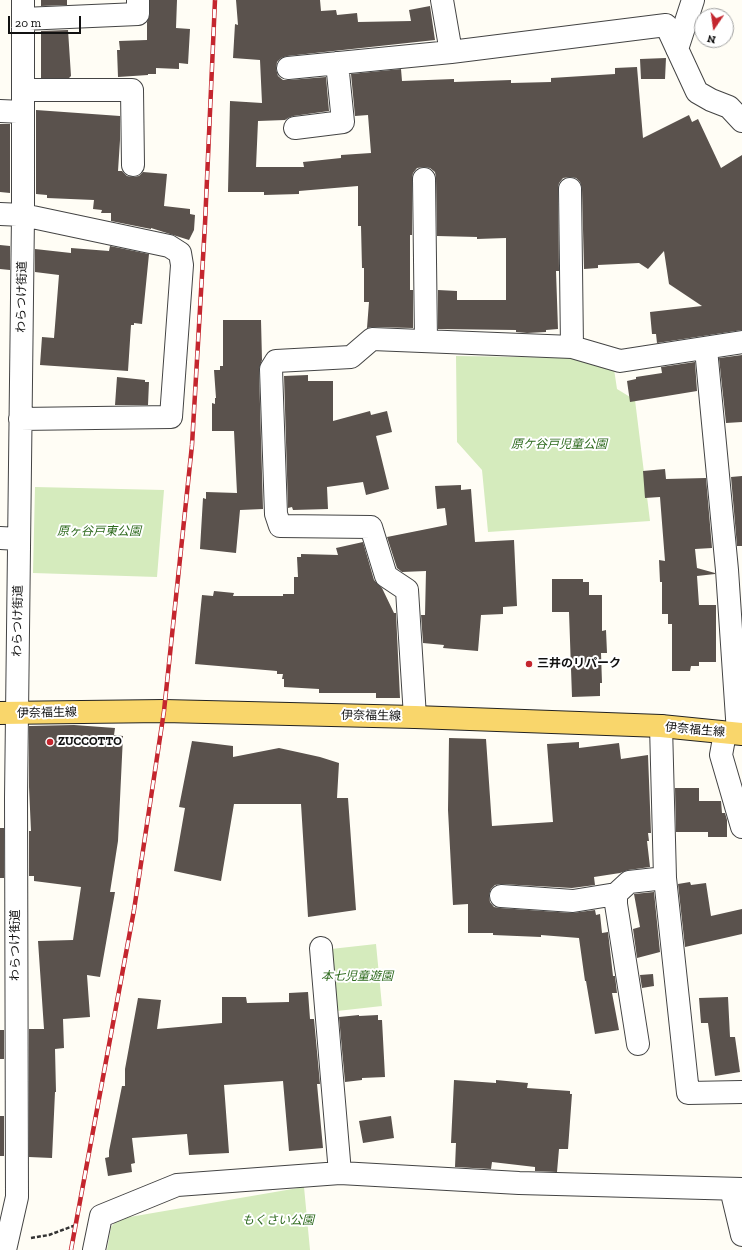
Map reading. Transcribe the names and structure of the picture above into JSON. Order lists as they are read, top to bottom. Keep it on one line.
{"streets":{"main road":["伊奈福生線"],"street":["わらつけ街道"]},"crossings":[["わらつけ街道","伊奈福生線"]],"parks":["原ケ谷戸児童公園","原ヶ谷戸東公園","本七児童遊園","もくさい公園"],"places":["三井のリパーク","ZUCCOTTO"],"scale_bar":"20 m","north":"bottom"}
